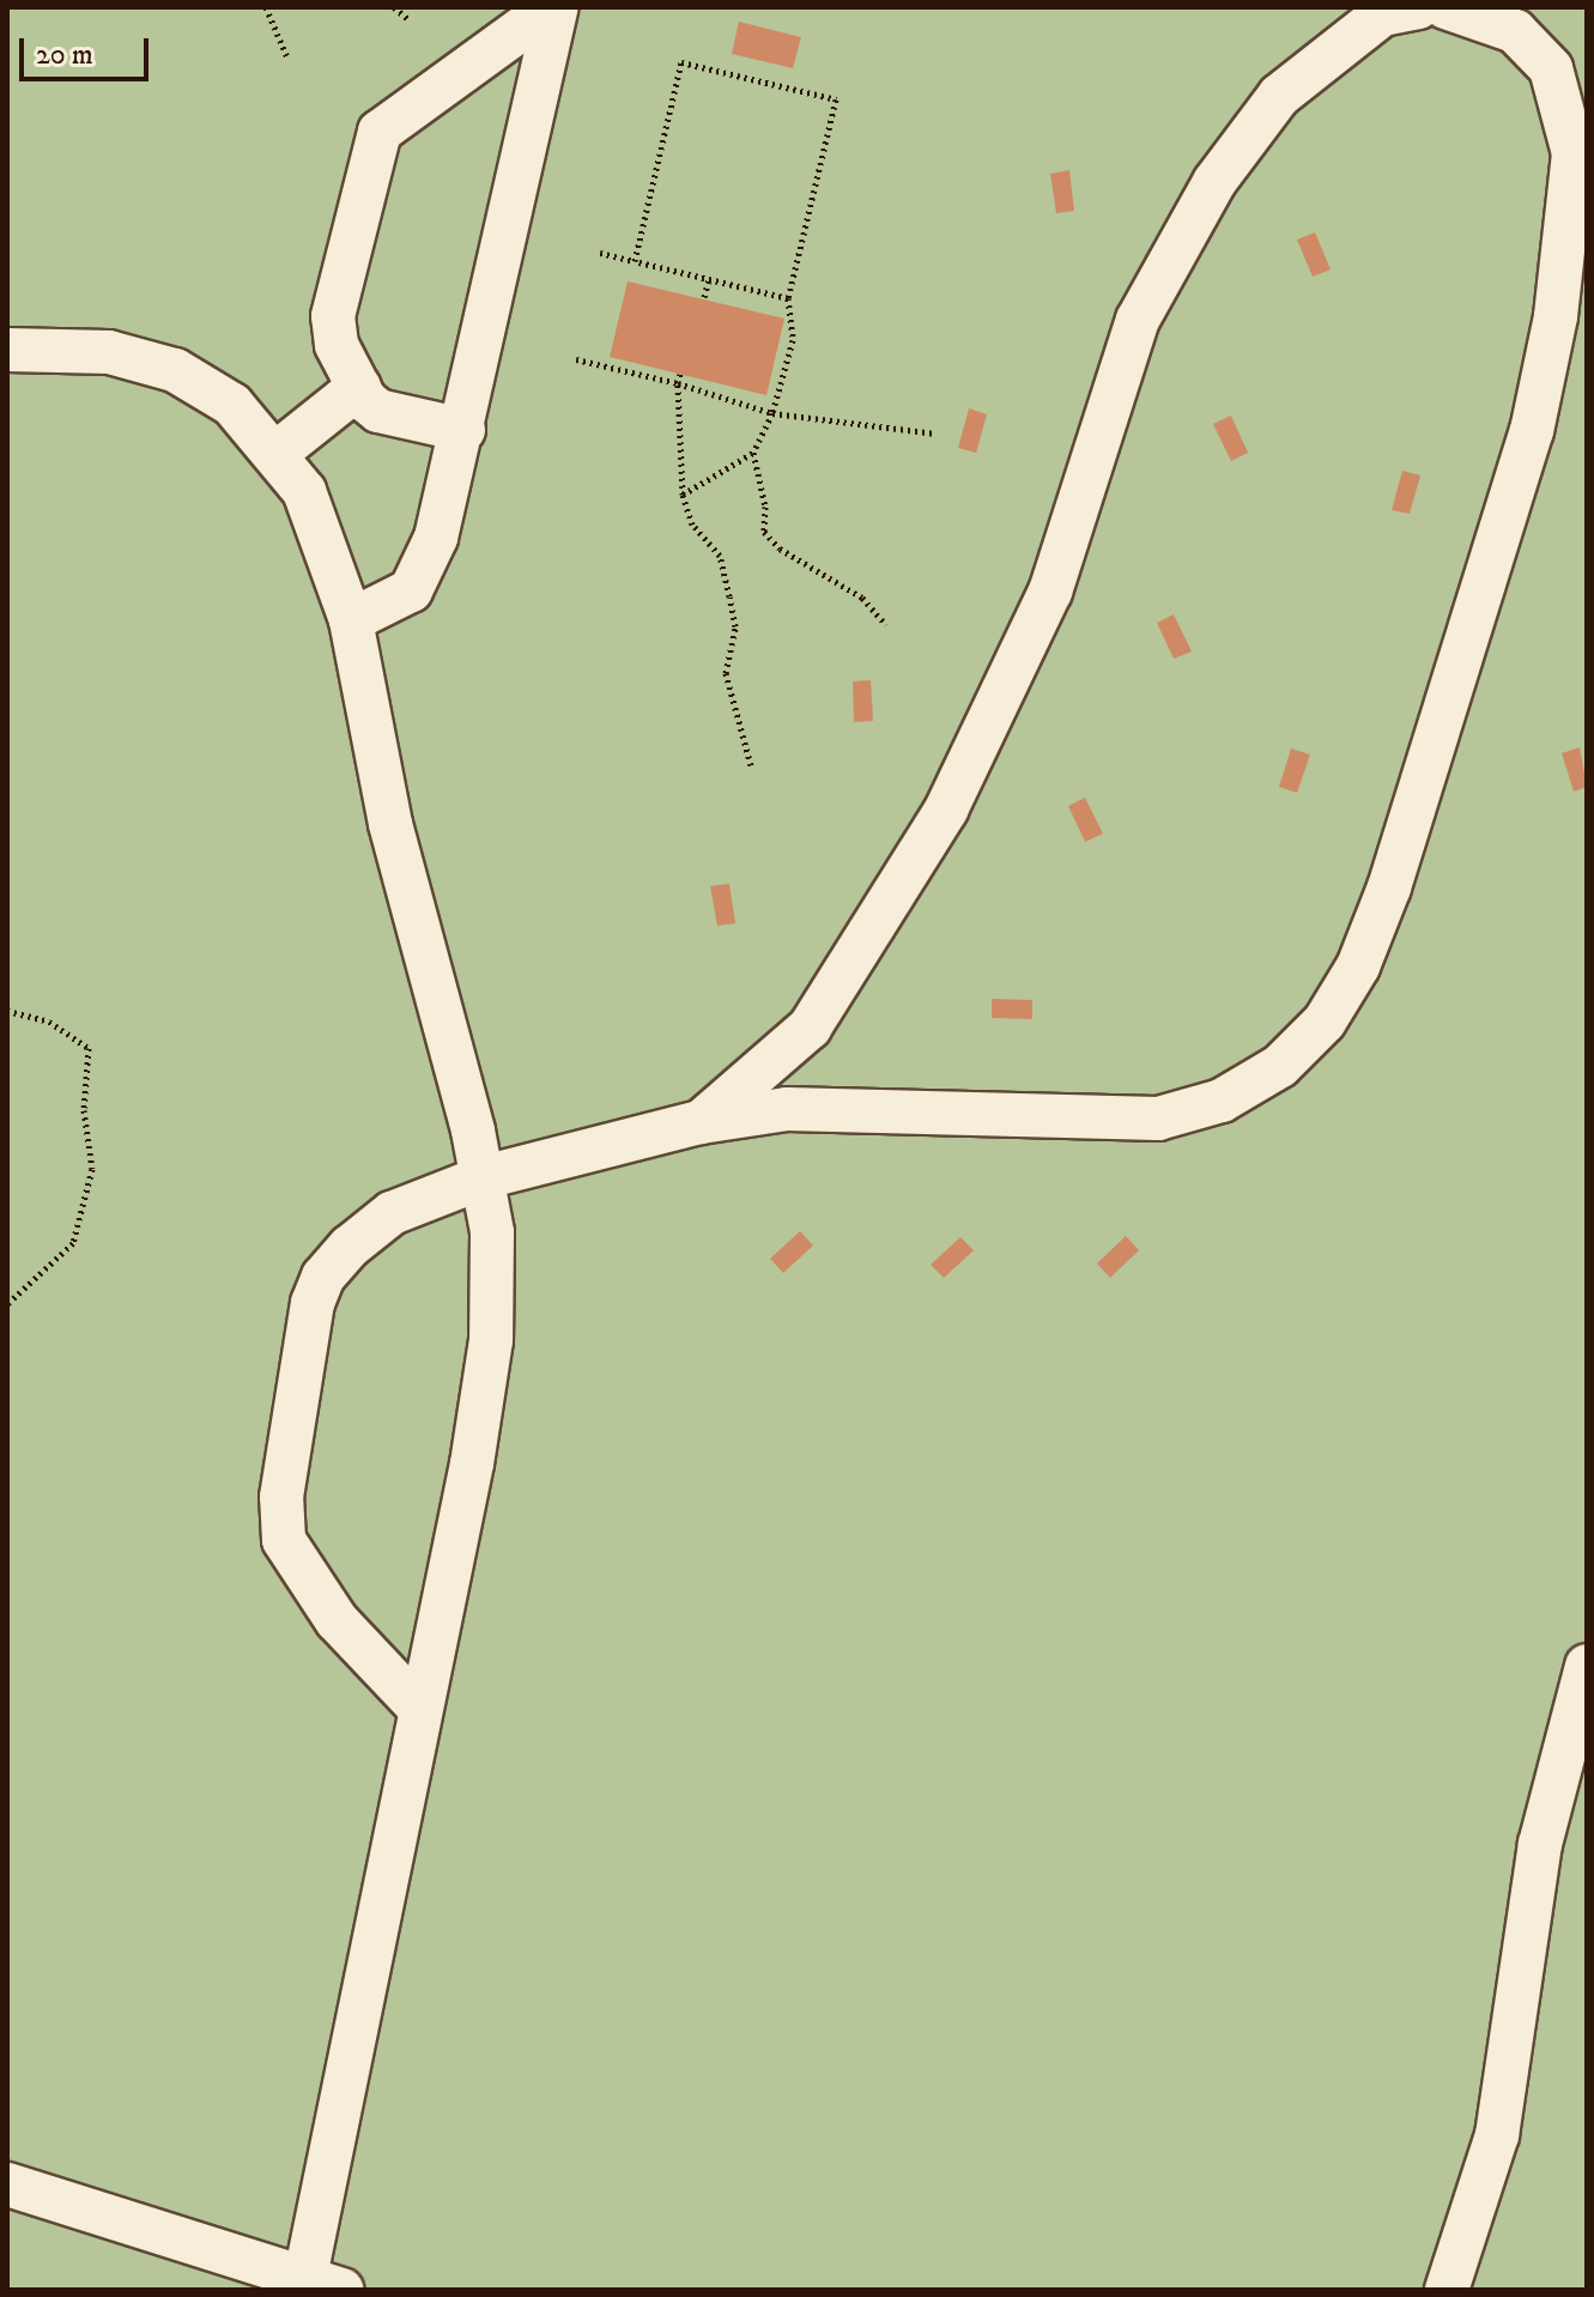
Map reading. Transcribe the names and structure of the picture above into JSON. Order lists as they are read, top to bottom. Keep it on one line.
{"scale_bar":"20 m"}
